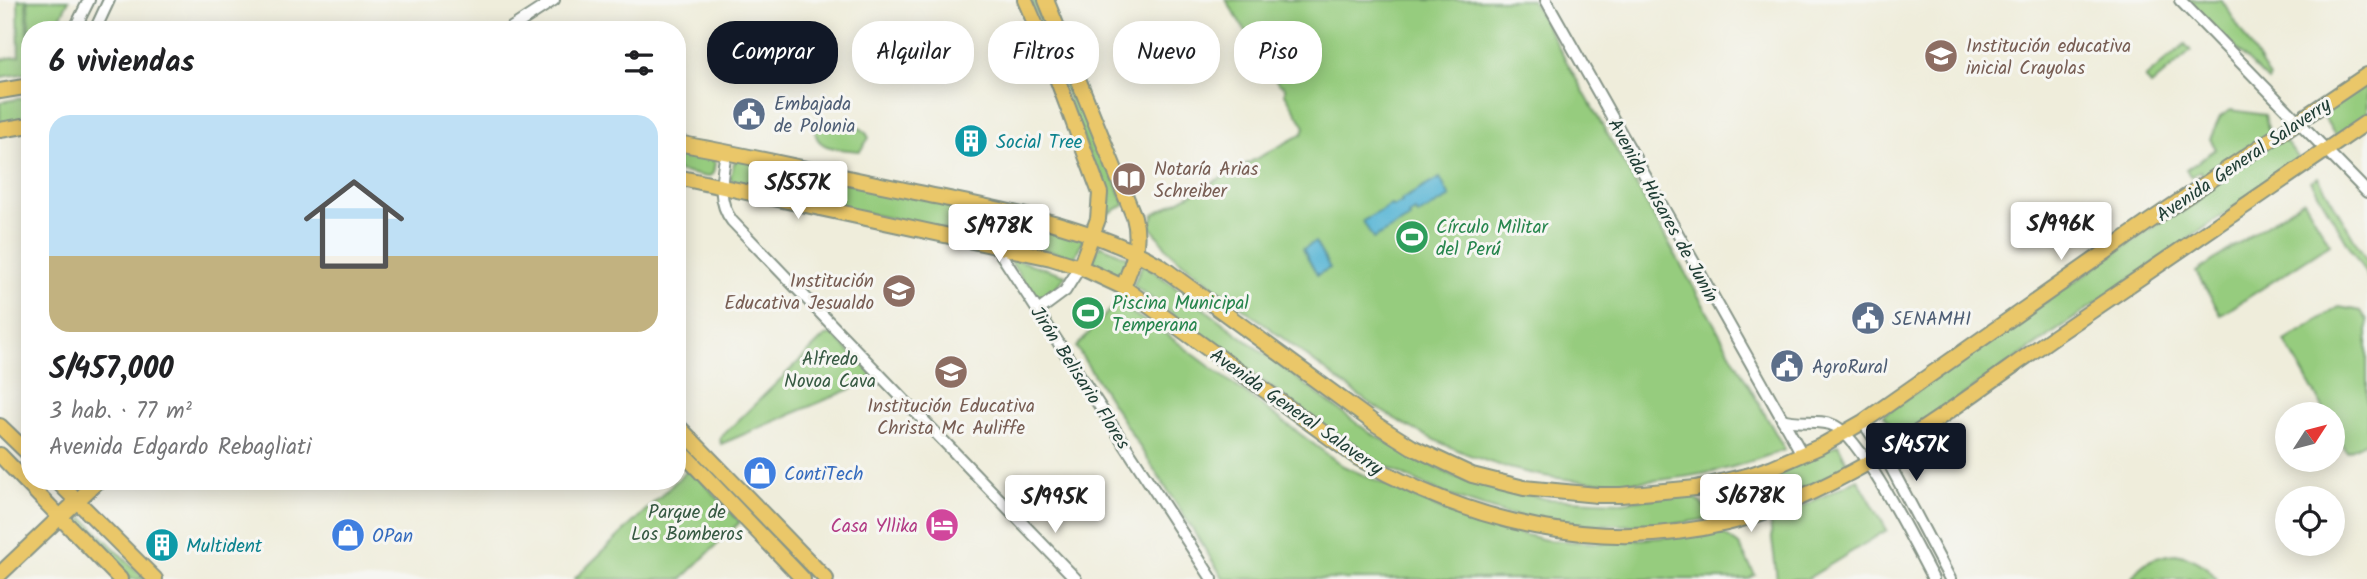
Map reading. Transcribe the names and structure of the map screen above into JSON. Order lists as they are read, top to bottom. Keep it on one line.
{"streets":{"main road":["Avenida General Salaverry"],"street":["Avenida Húsares de Junín","Jirón Belisario Flores"]},"crossings":[["Avenida General Salaverry","Avenida Húsares de Junín"],["Avenida General Salaverry","Jirón Belisario Flores"]],"parks":["Alfredo Novoa Cava","Parque de Los Bomberos"],"places":{"school or university":["Institución educativa inicial Crayolas","Institución Educativa Jesualdo","Institución Educativa Christa Mc Auliffe"],"public building":["Embajada de Polonia","SENAMHI","AgroRural"],"building":["Social Tree","Multident"],"library":["Notaría Arias Schreiber"],"sports":["Círculo Militar del Perú","Piscina Municipal Temperana"],"shop":["ContiTech","OPan"],"hotel":["Casa Yllika"]},"north":"top right","page":{"chip":["Comprar","Alquilar","Filtros","Nuevo","Piso"],"heading":"6 viviendas","list":[{"name":"S/457,000","note":"3 hab. · 77 m² · Avenida Edgardo Rebagliati"}],"price":["S/557K","S/996K","S/978K","S/457K","S/678K","S/995K"]}}
